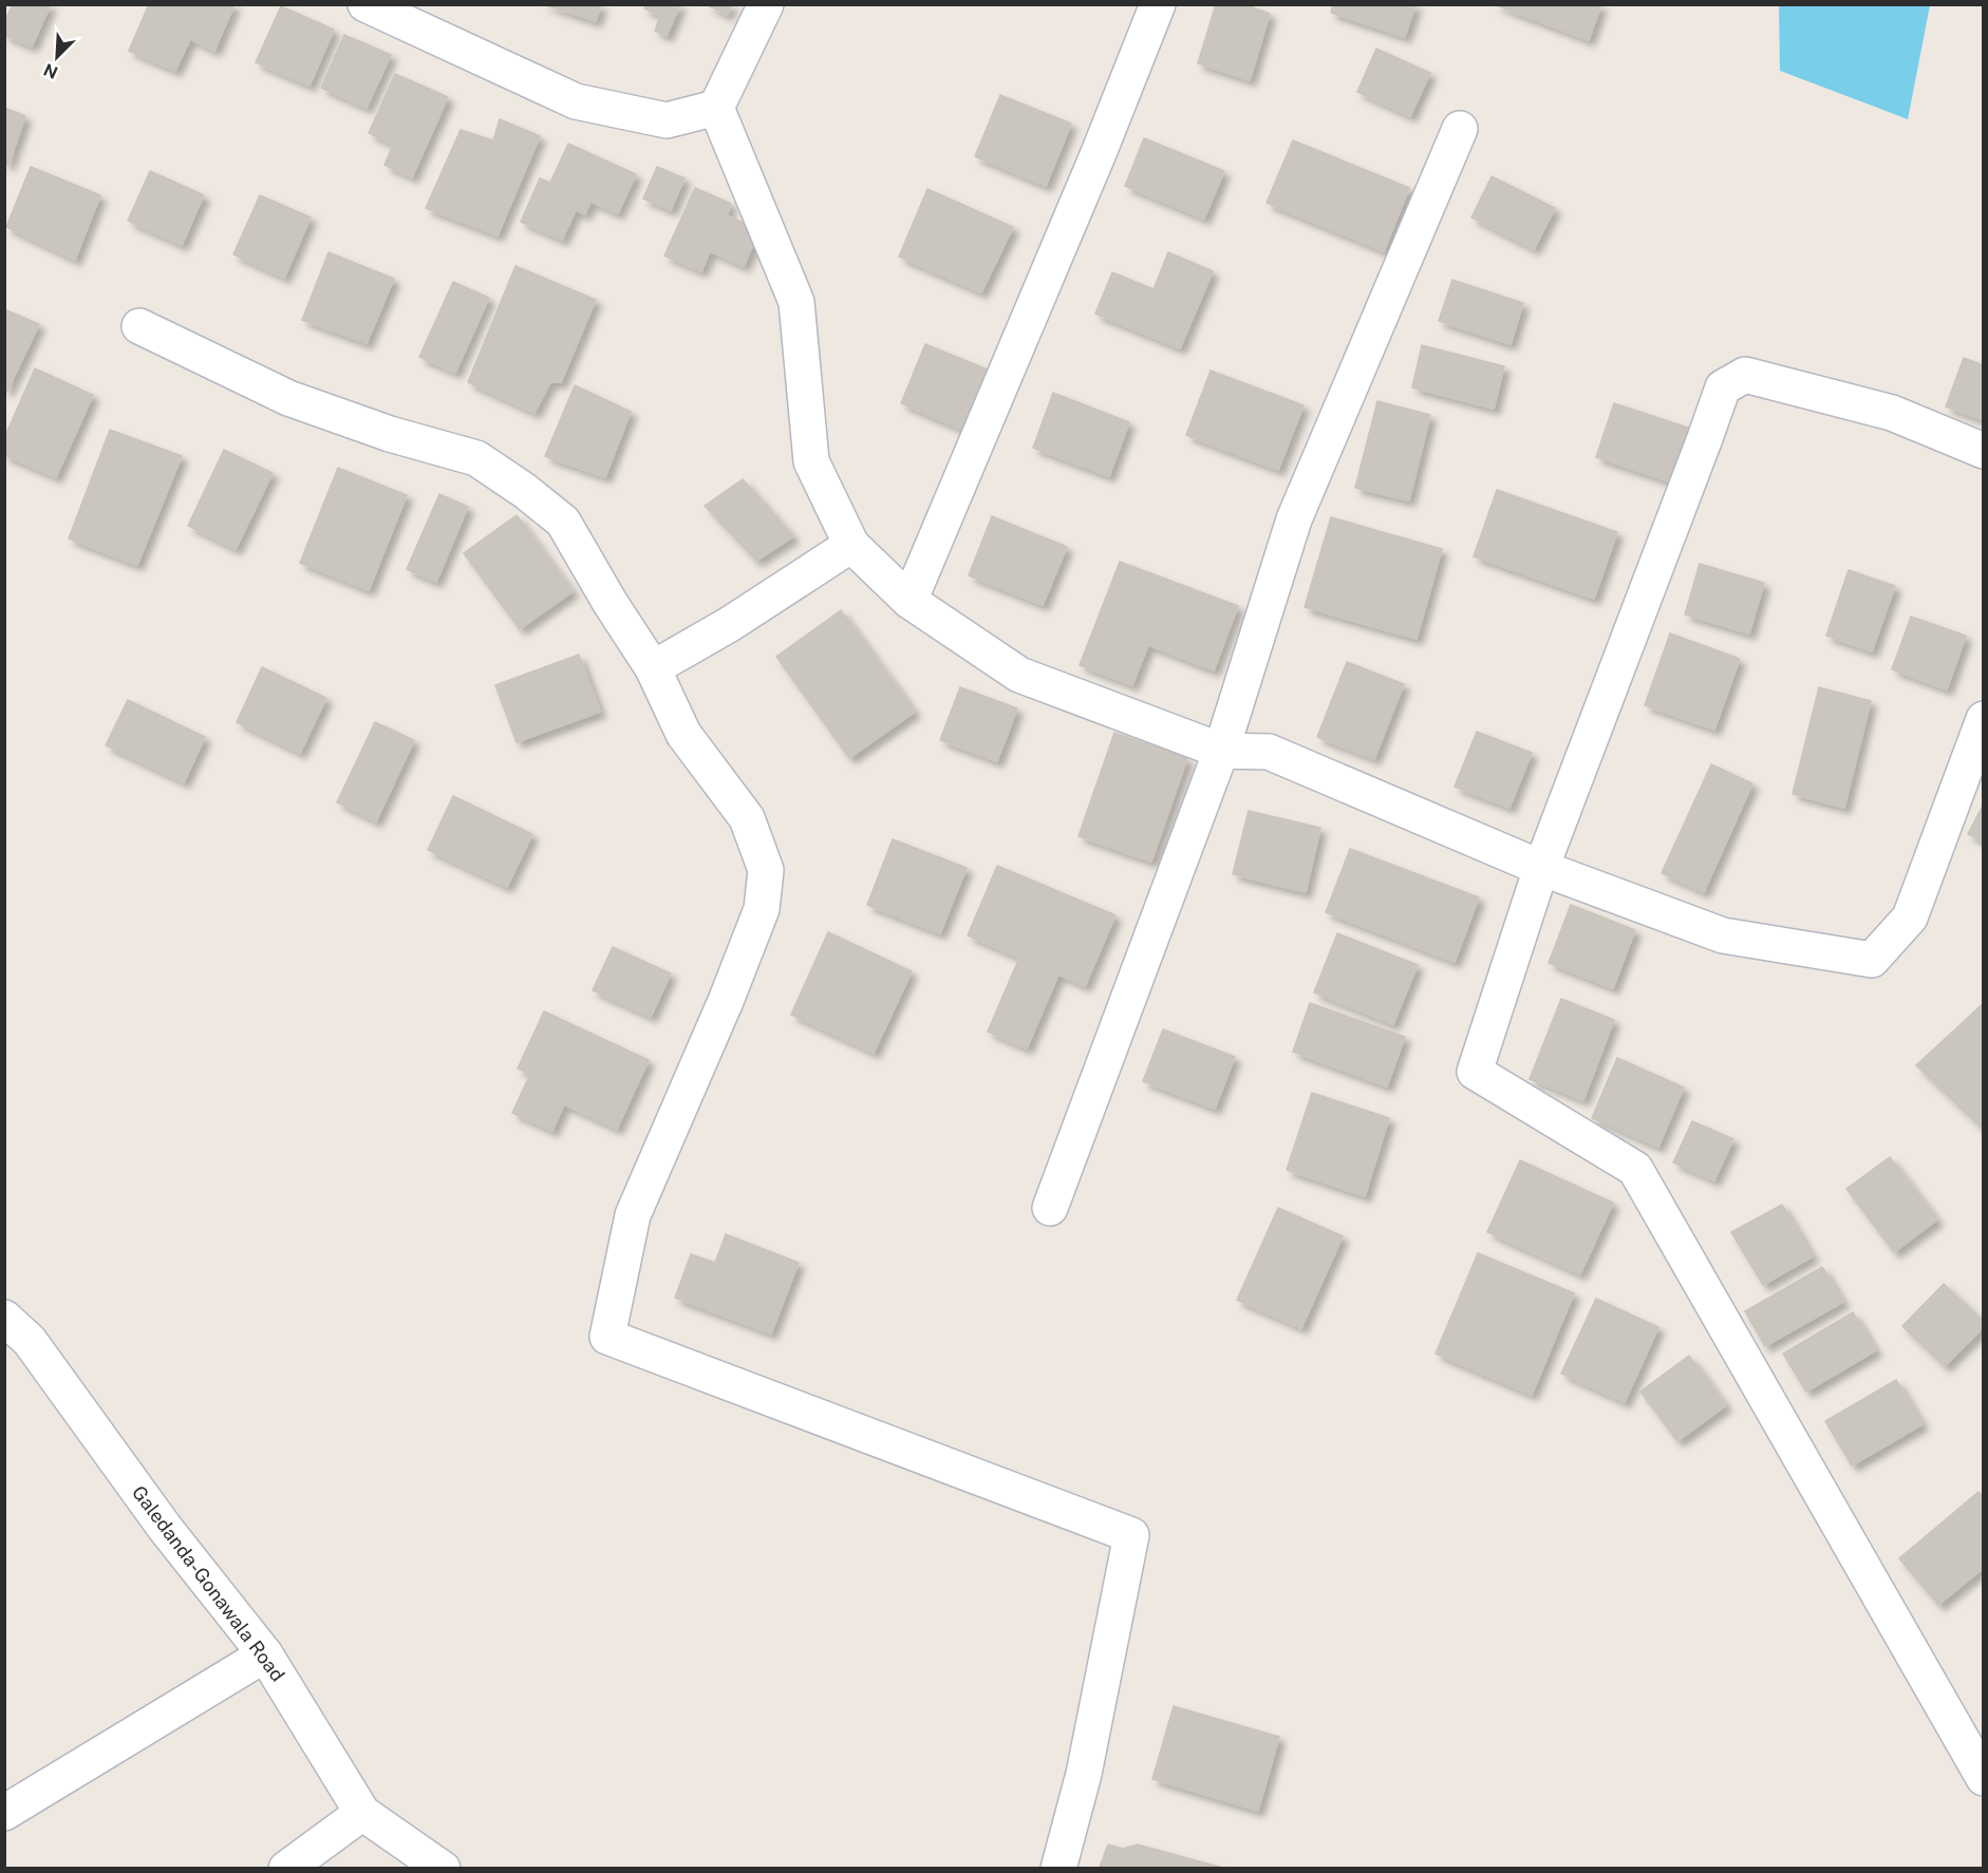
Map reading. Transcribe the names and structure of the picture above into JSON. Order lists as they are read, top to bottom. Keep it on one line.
{"streets":{"street":["Galedanda-Gonawala Road"]},"north":"bottom left"}
